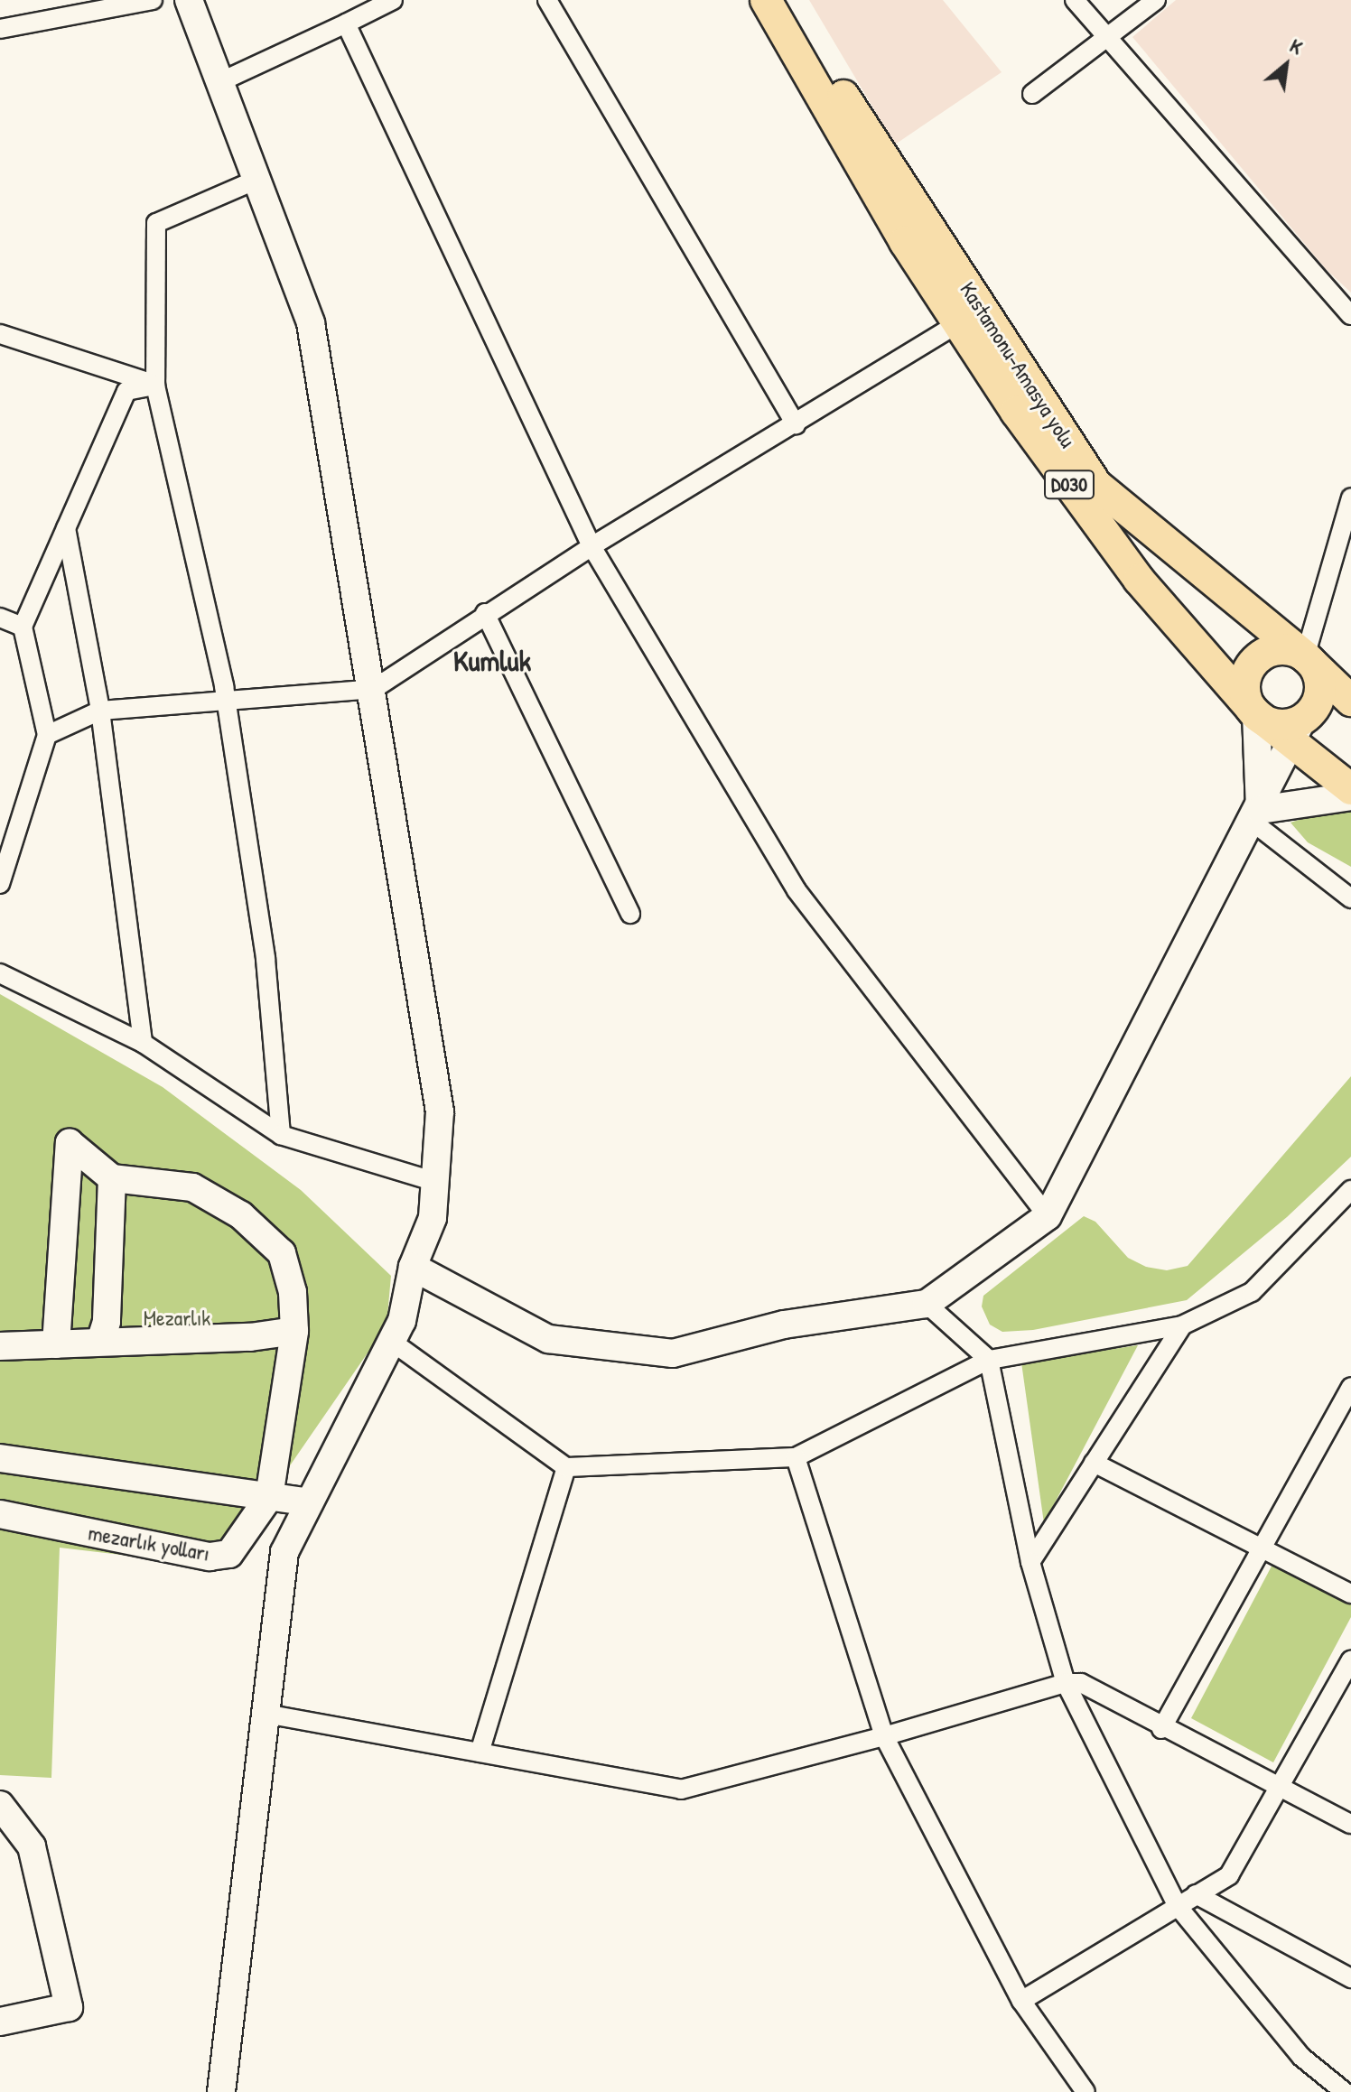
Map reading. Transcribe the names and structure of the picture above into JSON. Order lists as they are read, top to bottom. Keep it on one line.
{"streets":{"main road":["Kastamonu-Amasya yolu","D030"],"street":["mezarlık yolları"]},"districts":["Kumluk"],"parks":["Mezarlık"],"north":"top right"}
